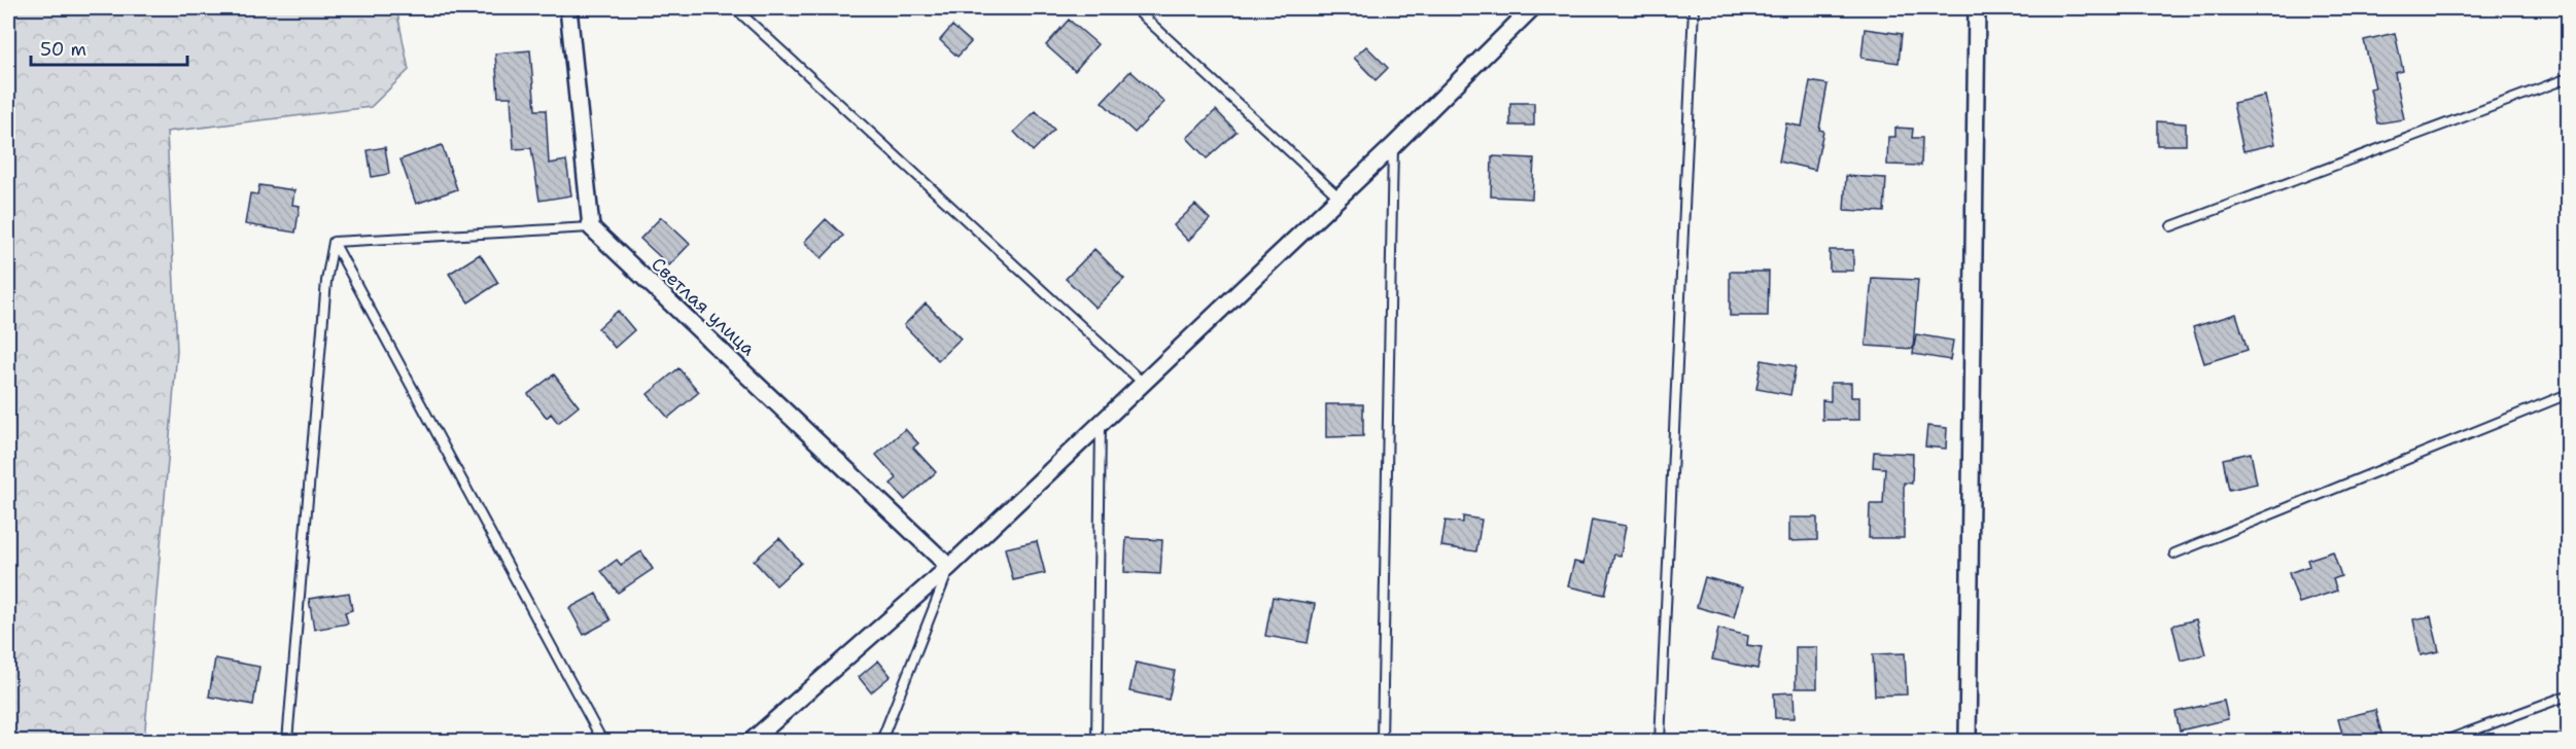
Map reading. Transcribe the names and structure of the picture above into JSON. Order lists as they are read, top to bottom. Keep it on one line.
{"streets":{"street":["Светлая улица"]},"scale_bar":"50 m"}
